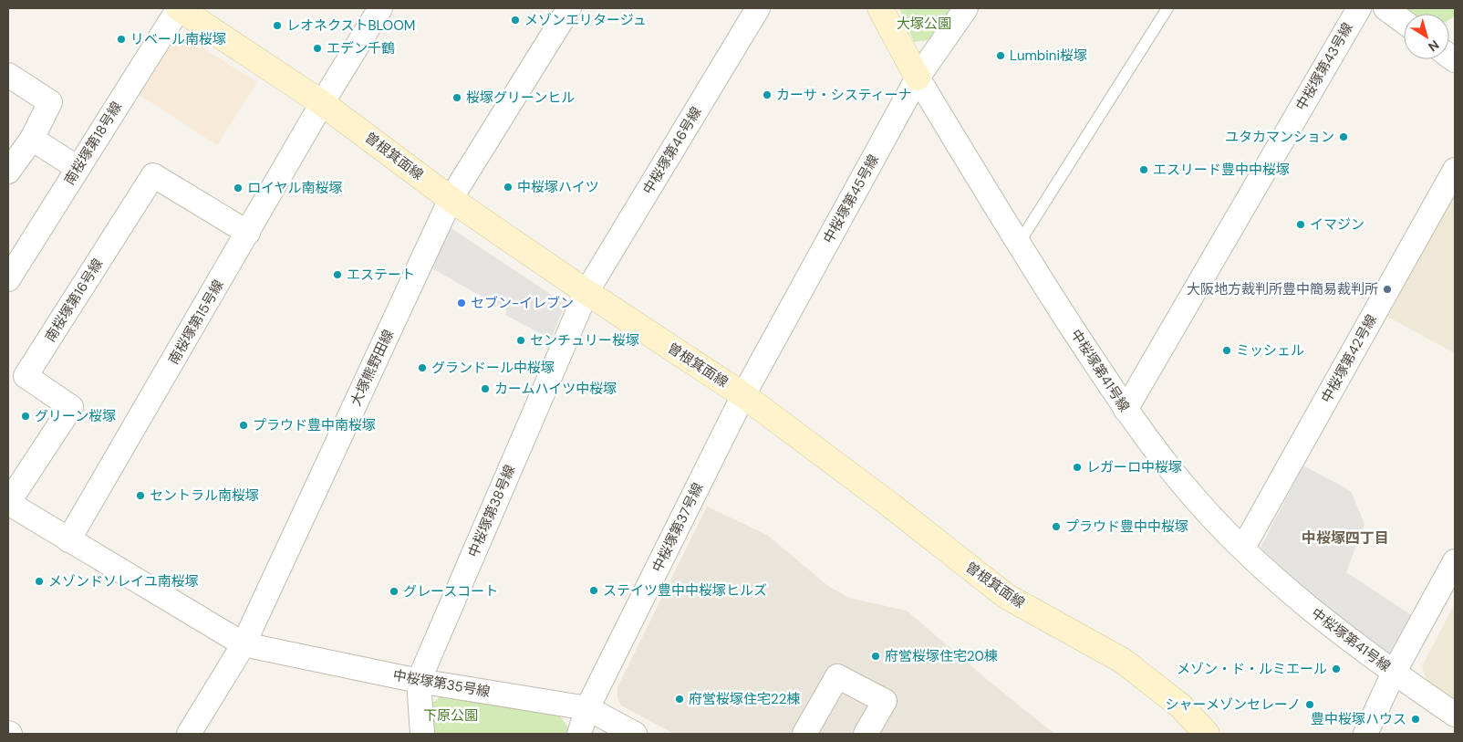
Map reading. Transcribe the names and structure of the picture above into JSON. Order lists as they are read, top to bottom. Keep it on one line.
{"streets":{"street":["中桜塚第43号線","南桜塚第18号線","中桜塚第46号線","曽根箕面線","中桜塚第45号線","南桜塚第16号線","南桜塚第15号線","中桜塚第42号線","大塚熊野田線","中桜塚第41号線","中桜塚第38号線","中桜塚第37号線","中桜塚第35号線"]},"crossings":[["中桜塚第43号線","中桜塚第41号線"],["南桜塚第18号線","曽根箕面線"],["中桜塚第46号線","曽根箕面線"],["中桜塚第46号線","中桜塚第38号線"],["曽根箕面線","中桜塚第45号線"],["曽根箕面線","南桜塚第15号線"],["曽根箕面線","大塚熊野田線"],["曽根箕面線","中桜塚第38号線"],["曽根箕面線","中桜塚第37号線"],["中桜塚第45号線","中桜塚第41号線"],["中桜塚第45号線","中桜塚第37号線"],["南桜塚第16号線","南桜塚第15号線"],["南桜塚第16号線","中桜塚第35号線"],["南桜塚第15号線","中桜塚第35号線"],["中桜塚第42号線","中桜塚第41号線"],["大塚熊野田線","中桜塚第35号線"],["中桜塚第38号線","中桜塚第35号線"],["中桜塚第37号線","中桜塚第35号線"]],"districts":["中桜塚四丁目"],"parks":["大塚公園","下原公園"],"places":["メゾンエリタージュ","レオネクストBLOOM","リベール南桜塚","エデン千鶴","Lumbini桜塚","カーサ・システィーナ","桜塚グリーンヒル","ユタカマンション","エスリード豊中中桜塚","中桜塚ハイツ","ロイヤル南桜塚","イマジン","エステート","大阪地方裁判所豊中簡易裁判所","セブン-イレブン","センチュリー桜塚","ミッシェル","グランドール中桜塚","カームハイツ中桜塚","グリーン桜塚","プラウド豊中南桜塚","レガーロ中桜塚","セントラル南桜塚","プラウド豊中中桜塚","メゾンドソレイユ南桜塚","ステイツ豊中中桜塚ヒルズ","グレースコート","府営桜塚住宅20棟","メゾン・ド・ルミエール","府営桜塚住宅22棟","シャーメゾンセレーノ","豊中桜塚ハウス"],"north":"bottom right"}
